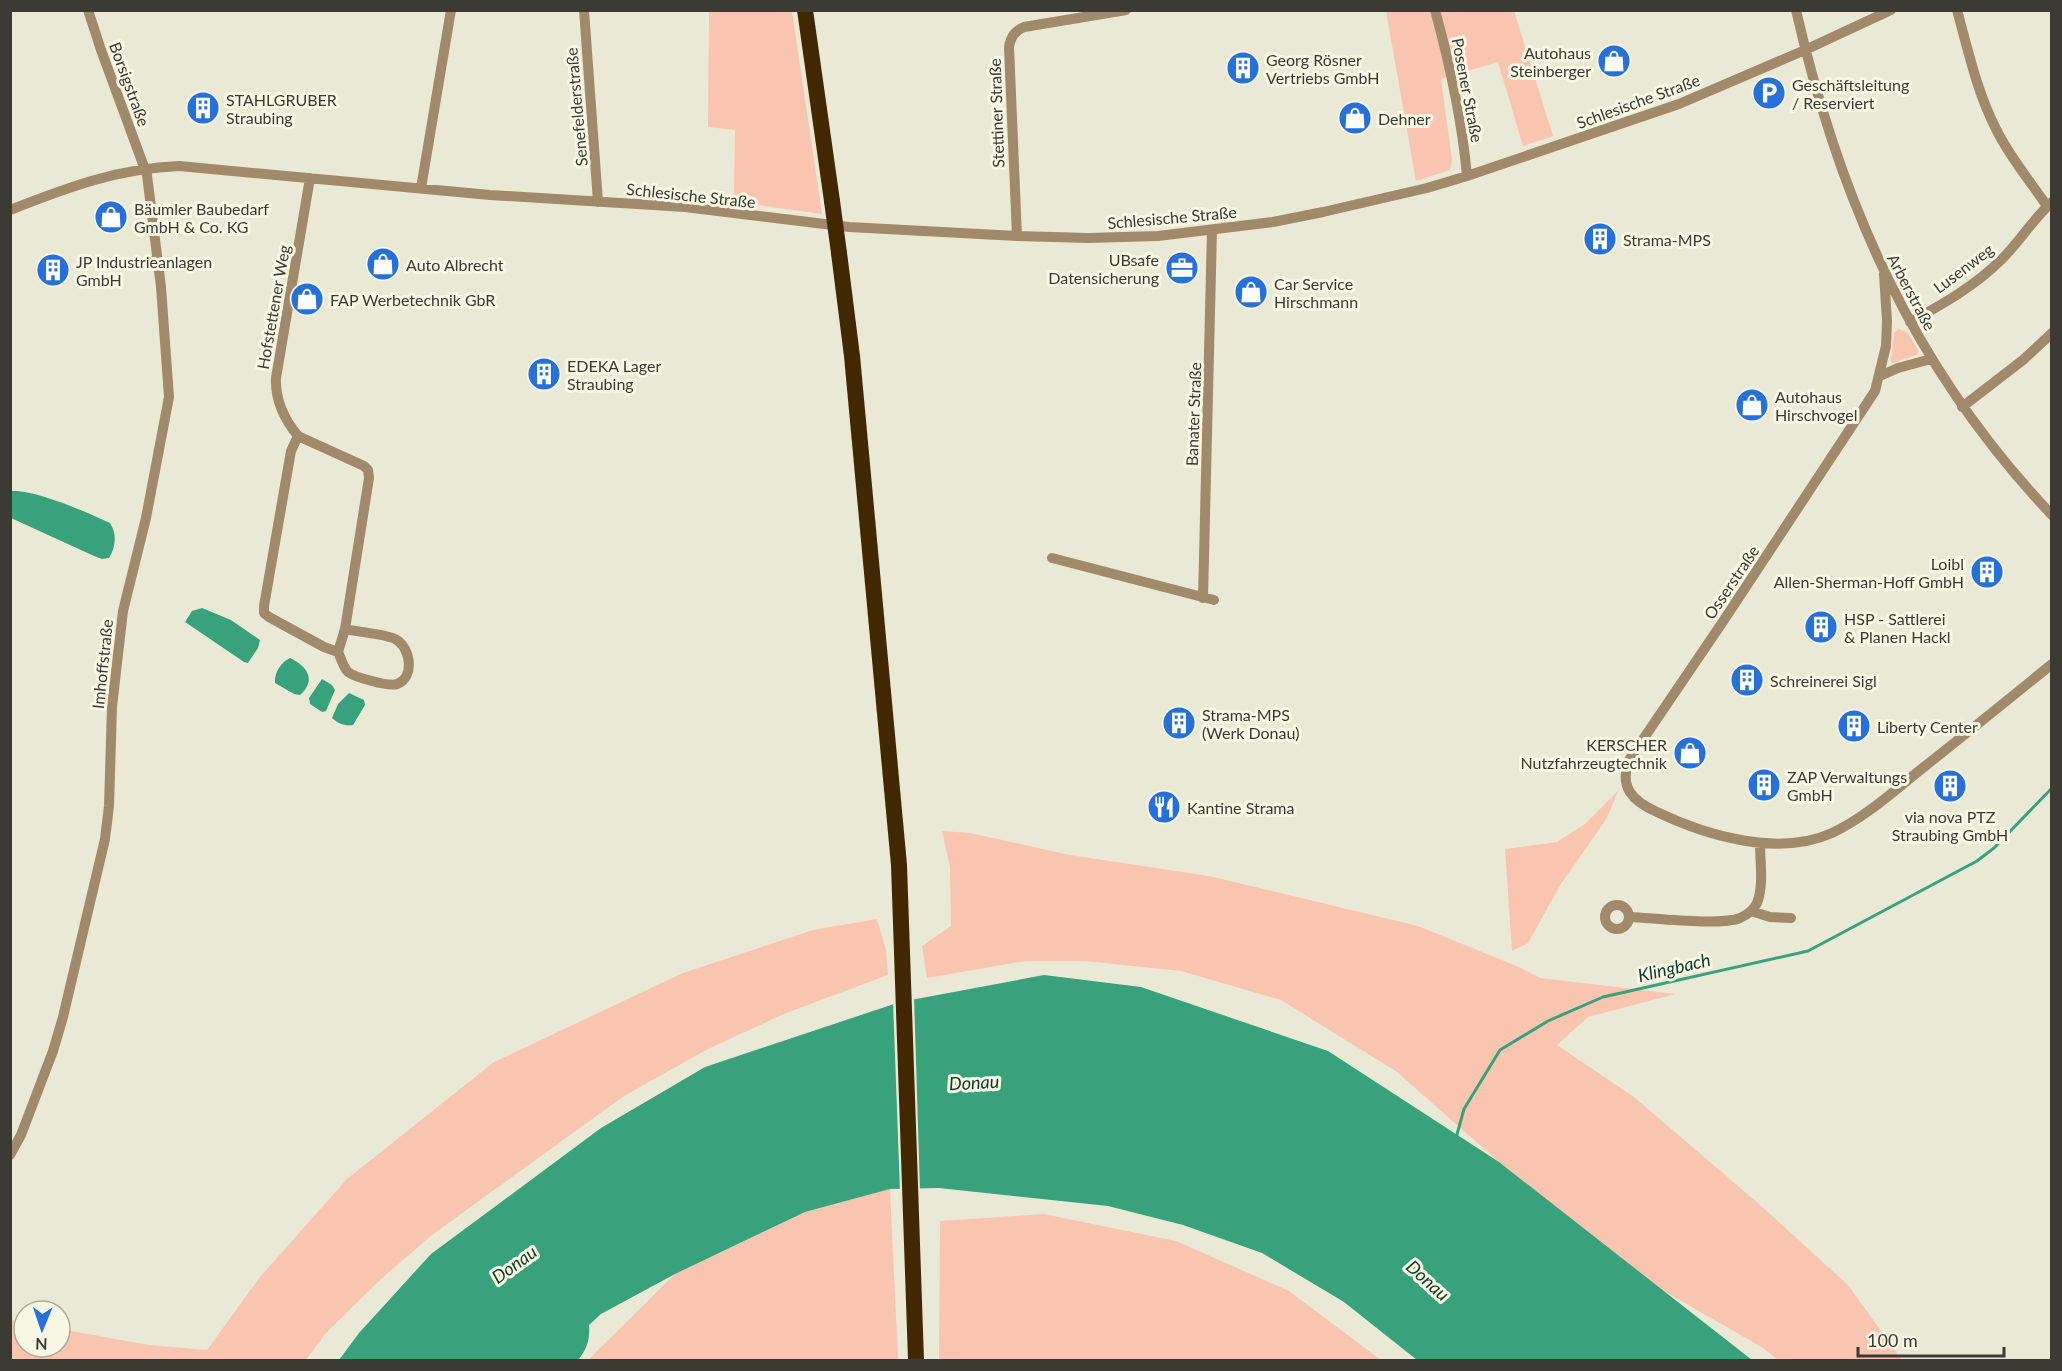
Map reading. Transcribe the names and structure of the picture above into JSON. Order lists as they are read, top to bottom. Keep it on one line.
{"streets":{"street":["Borsigstraße","Posener Straße","Schlesische Straße","Senefelderstraße","Stettiner Straße","Lusenweg","Arberstraße","Hofstettener Weg","Banater Straße","Osserstraße","Imhoffstraße"]},"crossings":[["Borsigstraße","Schlesische Straße"],["Borsigstraße","Imhoffstraße"],["Posener Straße","Schlesische Straße"],["Schlesische Straße","Senefelderstraße"],["Schlesische Straße","Stettiner Straße"],["Schlesische Straße","Arberstraße"],["Schlesische Straße","Hofstettener Weg"],["Schlesische Straße","Banater Straße"],["Schlesische Straße","Imhoffstraße"],["Lusenweg","Arberstraße"],["Arberstraße","Osserstraße"]],"water":["Klingbach","Donau"],"places":{"shop":["Autohaus Steinberger","Dehner","Bäumler Baubedarf GmbH & Co. KG","Auto Albrecht","Car Service Hirschmann","FAP Werbetechnik GbR","Autohaus Hirschvogel","KERSCHER Nutzfahrzeugtechnik"],"building":["Georg Rösner Vertriebs GmbH","STAHLGRUBER Straubing","Strama-MPS","JP Industrieanlagen GmbH","EDEKA Lager Straubing","Loibl Allen-Sherman-Hoff GmbH","HSP - Sattlerei & Planen Hackl","Schreinerei Sigl","Strama-MPS (Werk Donau)","Liberty Center","ZAP Verwaltungs GmbH","via nova PTZ Straubing GmbH"],"parking":["Geschäftsleitung / Reserviert"],"office":["UBsafe Datensicherung"],"restaurant":["Kantine Strama"]},"scale_bar":"100 m","north":"bottom"}
